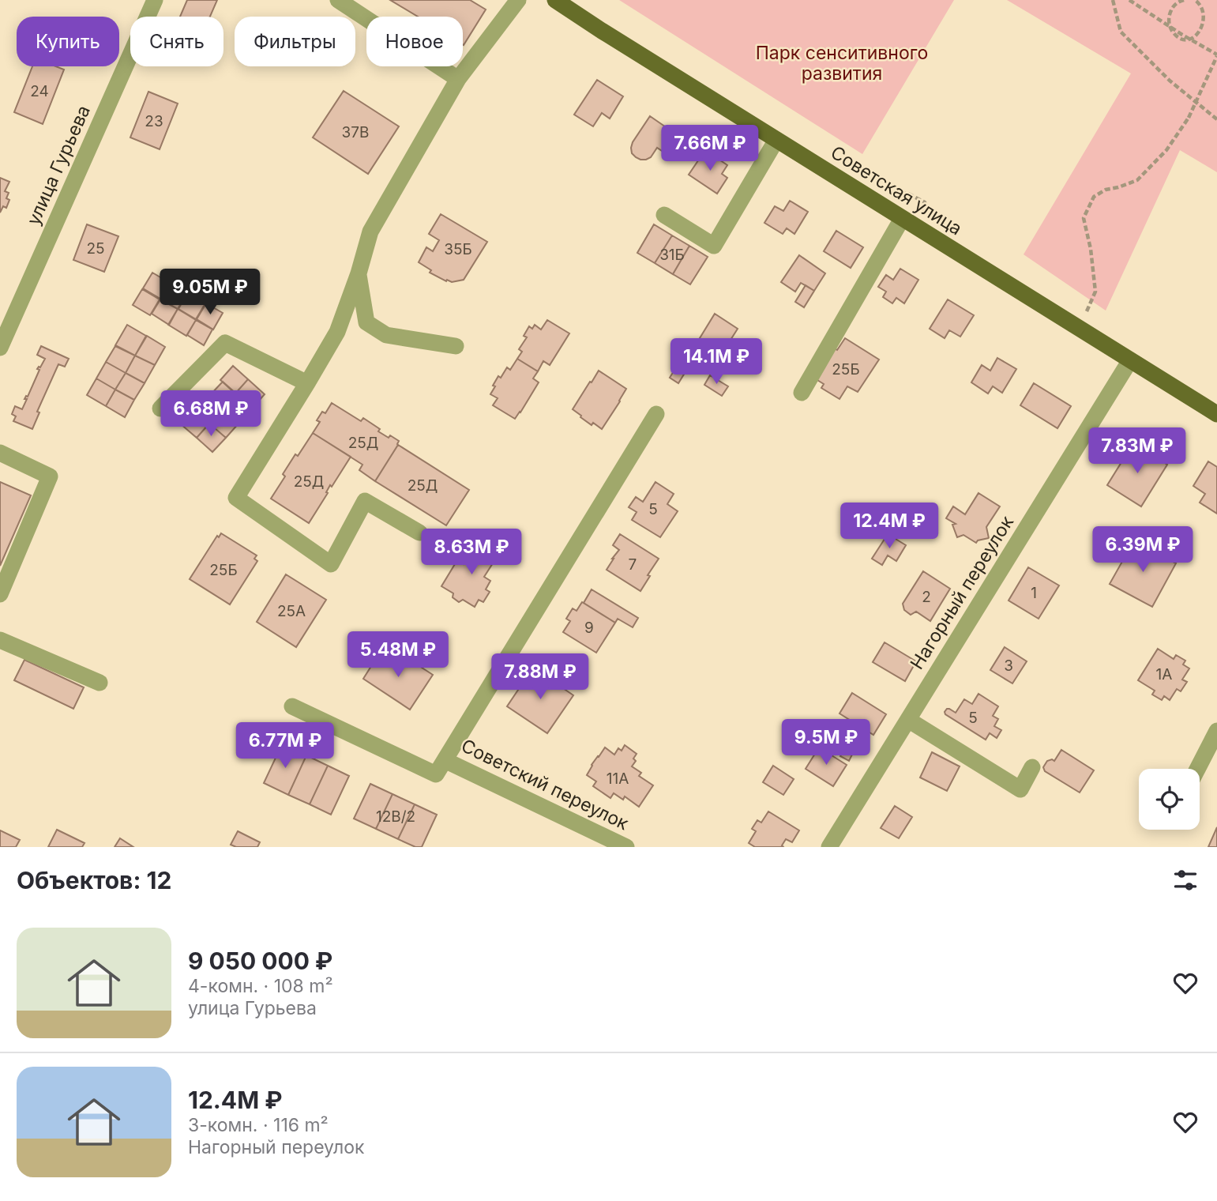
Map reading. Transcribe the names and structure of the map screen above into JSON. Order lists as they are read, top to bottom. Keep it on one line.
{"streets":{"main road":["Советская улица"],"street":["улица Гурьева","Нагорный переулок","Советский переулок"]},"crossings":[["Советская улица","Нагорный переулок"]],"parks":["Парк сенситивного развития"],"house_numbers":["24","23","37В","25","35Б","31Б","25Б","25Д","25Д","25Д","5","7","25Б","1","2","25А","9","3","1А","5","11А","12В/2"],"page":{"chip":["Купить","Снять","Фильтры","Новое"],"price":["7.66M ₽","9.05M ₽","14.1M ₽","6.68M ₽","7.83M ₽","12.4M ₽","6.39M ₽","8.63M ₽","5.48M ₽","7.88M ₽","9.5M ₽","6.77M ₽"],"heading":"Объектов: 12","list":[{"name":"9 050 000 ₽","note":"4-комн. · 108 m² · улица Гурьева"},{"name":"12.4M ₽","note":"3-комн. · 116 m² · Нагорный переулок"}]}}
